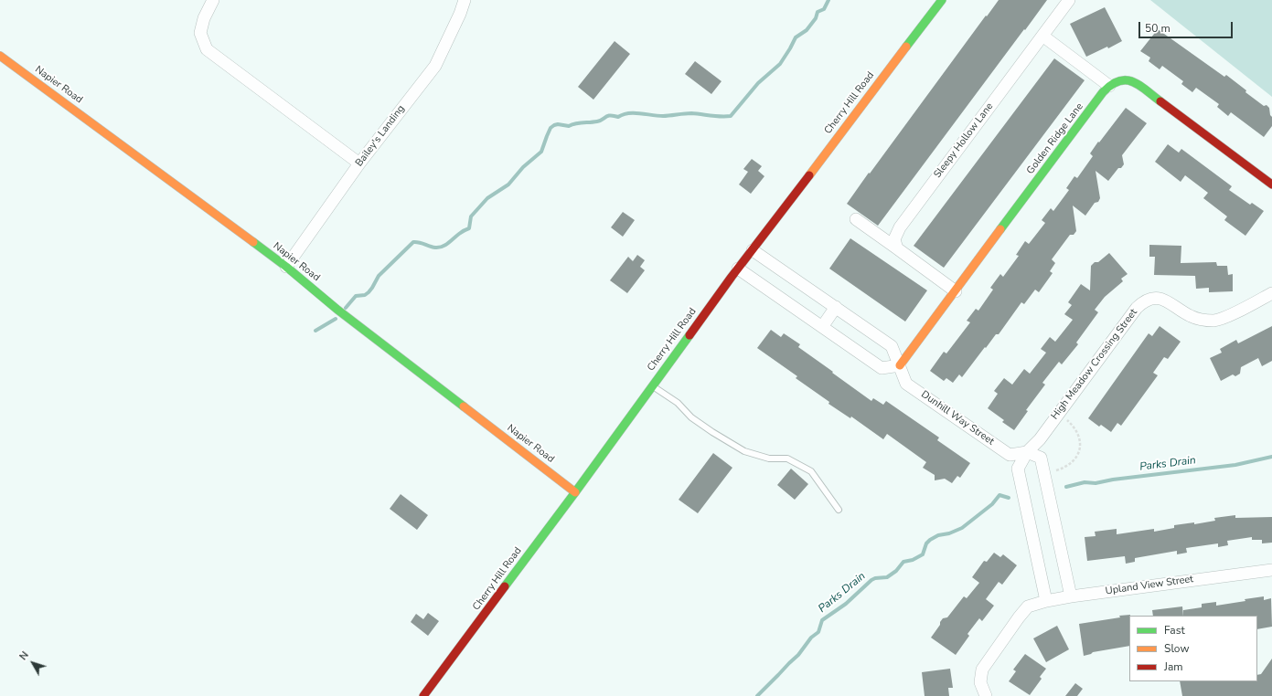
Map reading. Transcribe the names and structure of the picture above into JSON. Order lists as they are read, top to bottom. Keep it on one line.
{"streets":{"street":["Napier Road","Cherry Hill Road","Bailey's Landing","Golden Ridge Lane","Sleepy Hollow Lane","High Meadow Crossing Street","Dunhill Way Street","Upland View Street"]},"crossings":[["Napier Road","Cherry Hill Road"],["Napier Road","Bailey's Landing"],["Cherry Hill Road","Dunhill Way Street"],["Golden Ridge Lane","Dunhill Way Street"],["High Meadow Crossing Street","Dunhill Way Street"]],"water":["Parks Drain"],"legend":["Fast","Slow","Jam"],"scale_bar":"50 m","north":"top left"}
